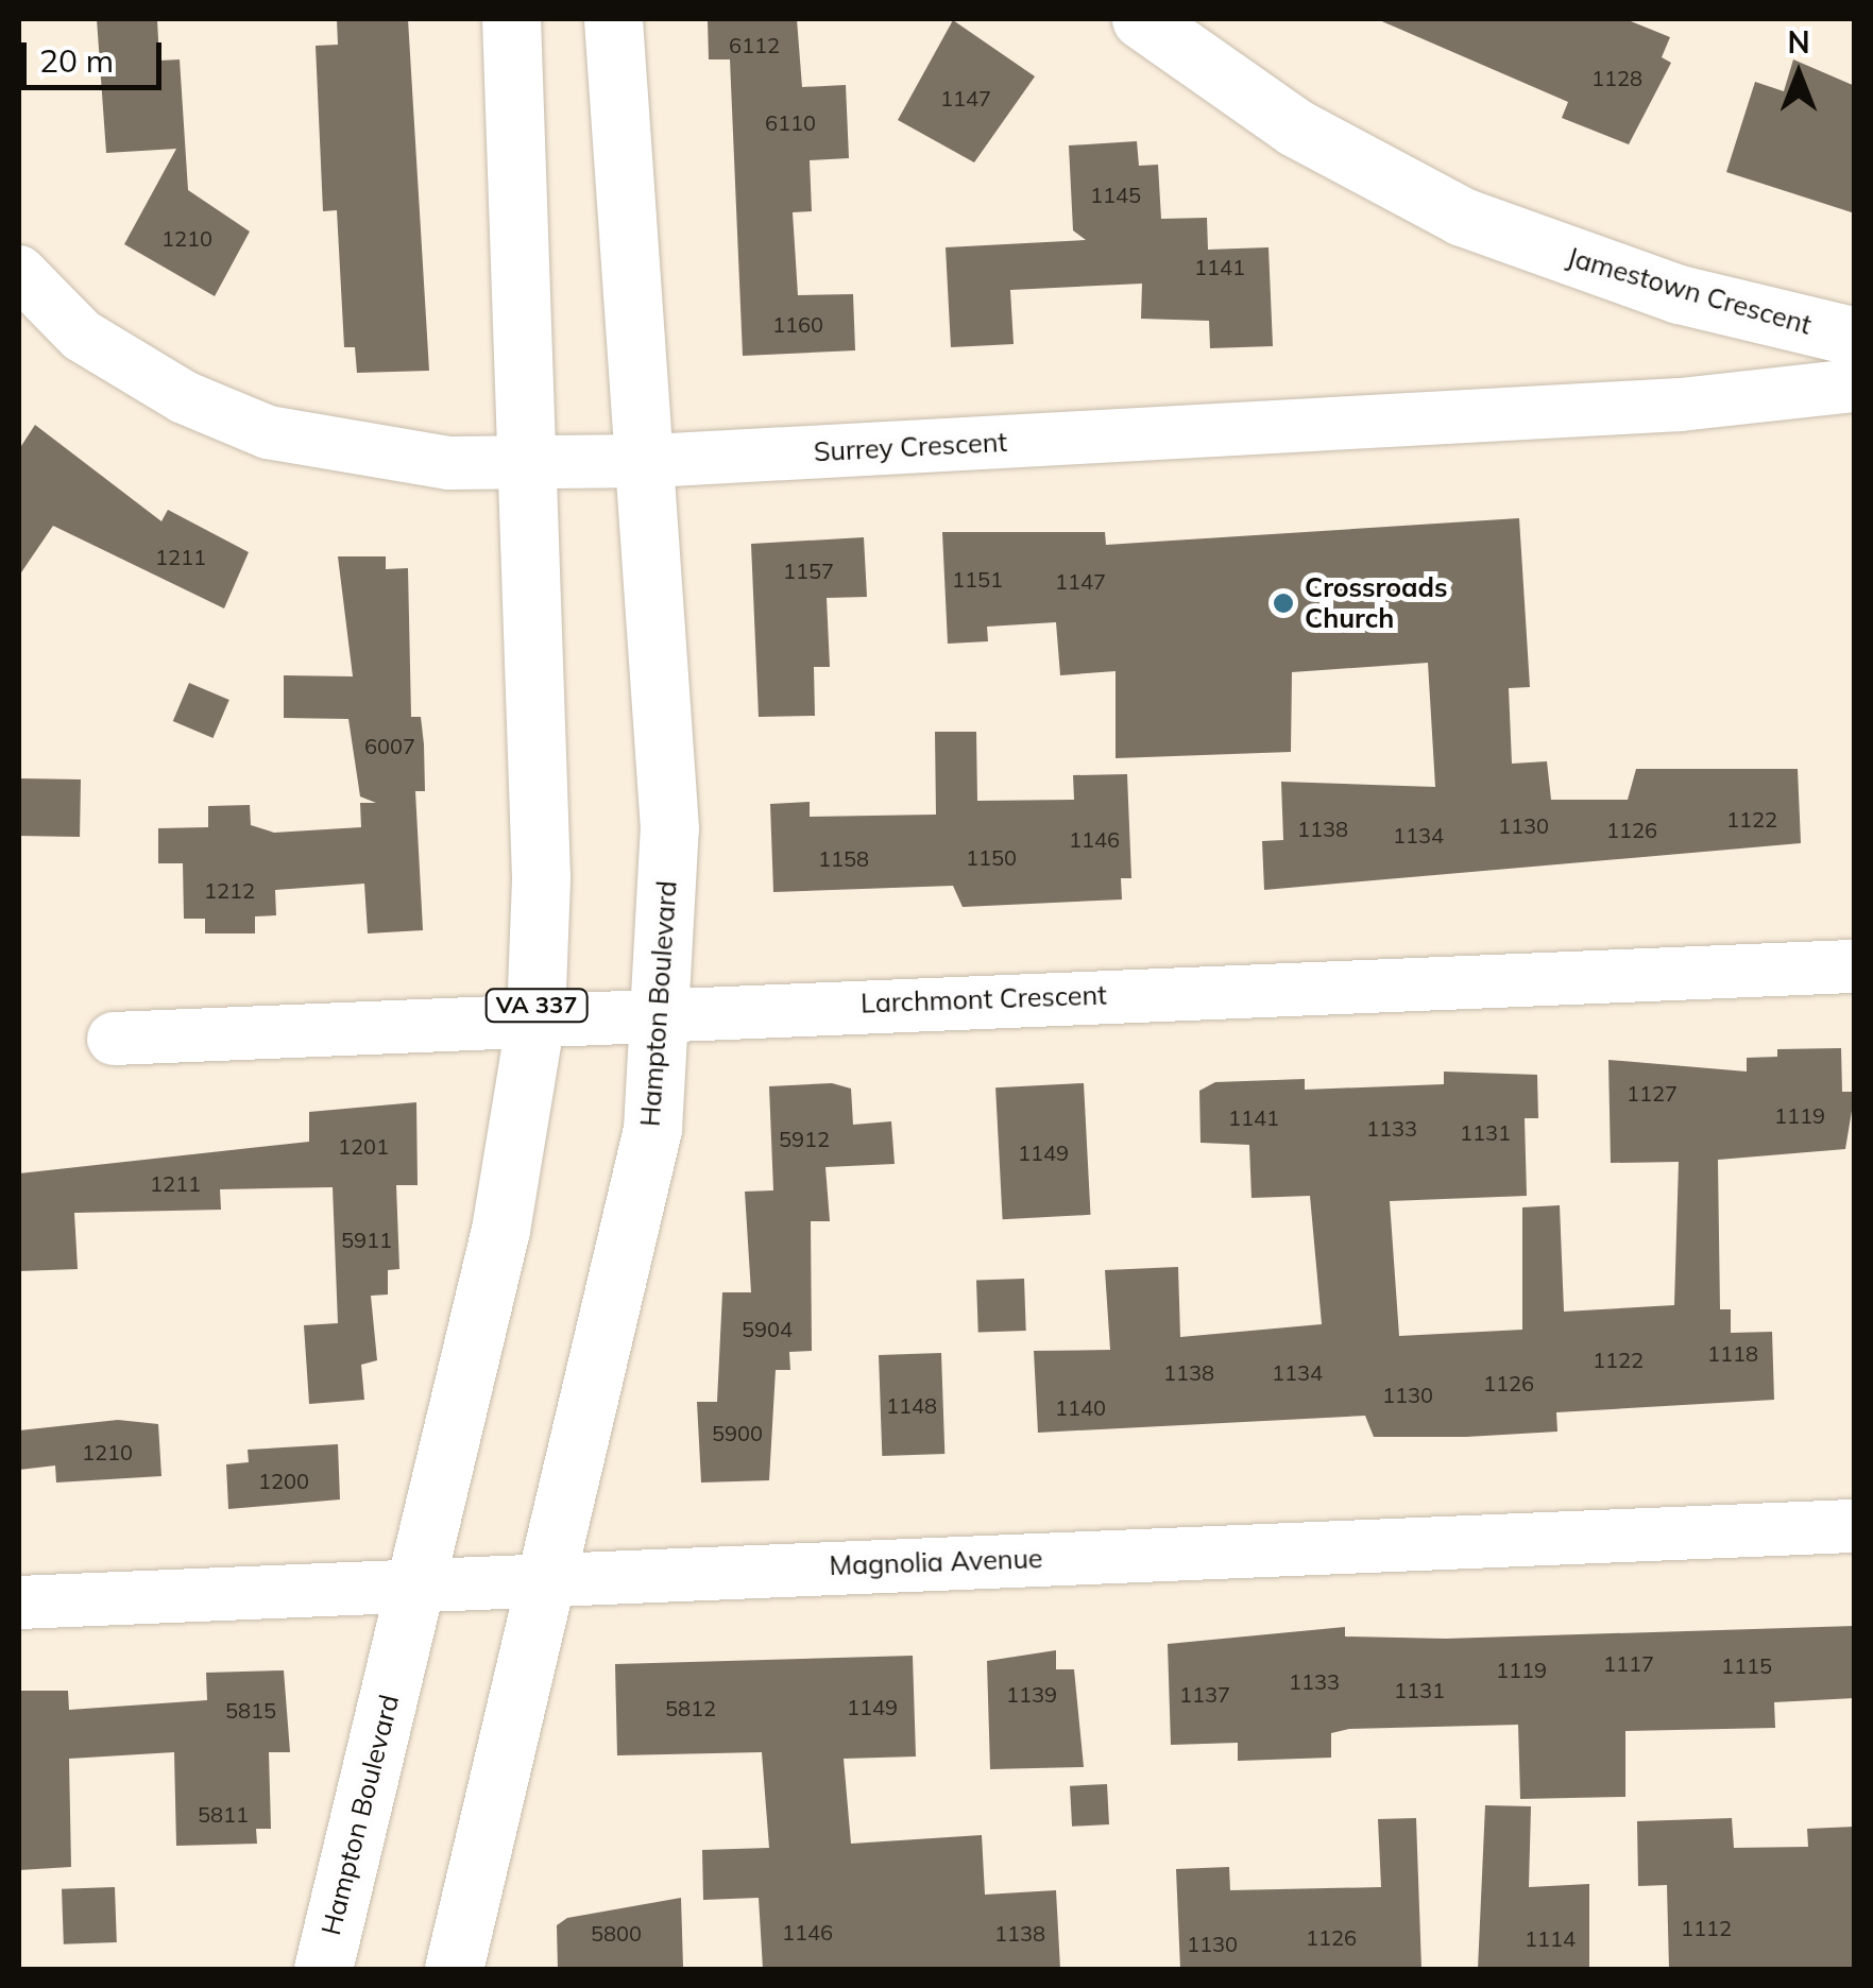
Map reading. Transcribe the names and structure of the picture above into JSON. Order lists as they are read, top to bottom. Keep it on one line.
{"streets":{"main road":["Jamestown Crescent","Hampton Boulevard","VA 337"],"street":["Surrey Crescent","Larchmont Crescent","Magnolia Avenue"]},"crossings":[["Surrey Crescent","Hampton Boulevard"],["Larchmont Crescent","Hampton Boulevard"],["Hampton Boulevard","Magnolia Avenue"]],"places":["Crossroads Church"],"house_numbers":["6112","1128","1147","6110","1145","1210","1141","1160","1211","1157","1151","1147","6007","1122","1130","1138","1126","1134","1146","1150","1158","1212","1127","1119","1141","1133","1131","5912","1201","1149","1211","5911","5904","1118","1122","1138","1134","1126","1130","1148","1140","5900","1210","1200","1117","1115","1119","1133","1131","1139","1137","1149","5812","5815","5811","1112","1146","5800","1138","1126","1114","1130"],"scale_bar":"20 m","north":"top"}
